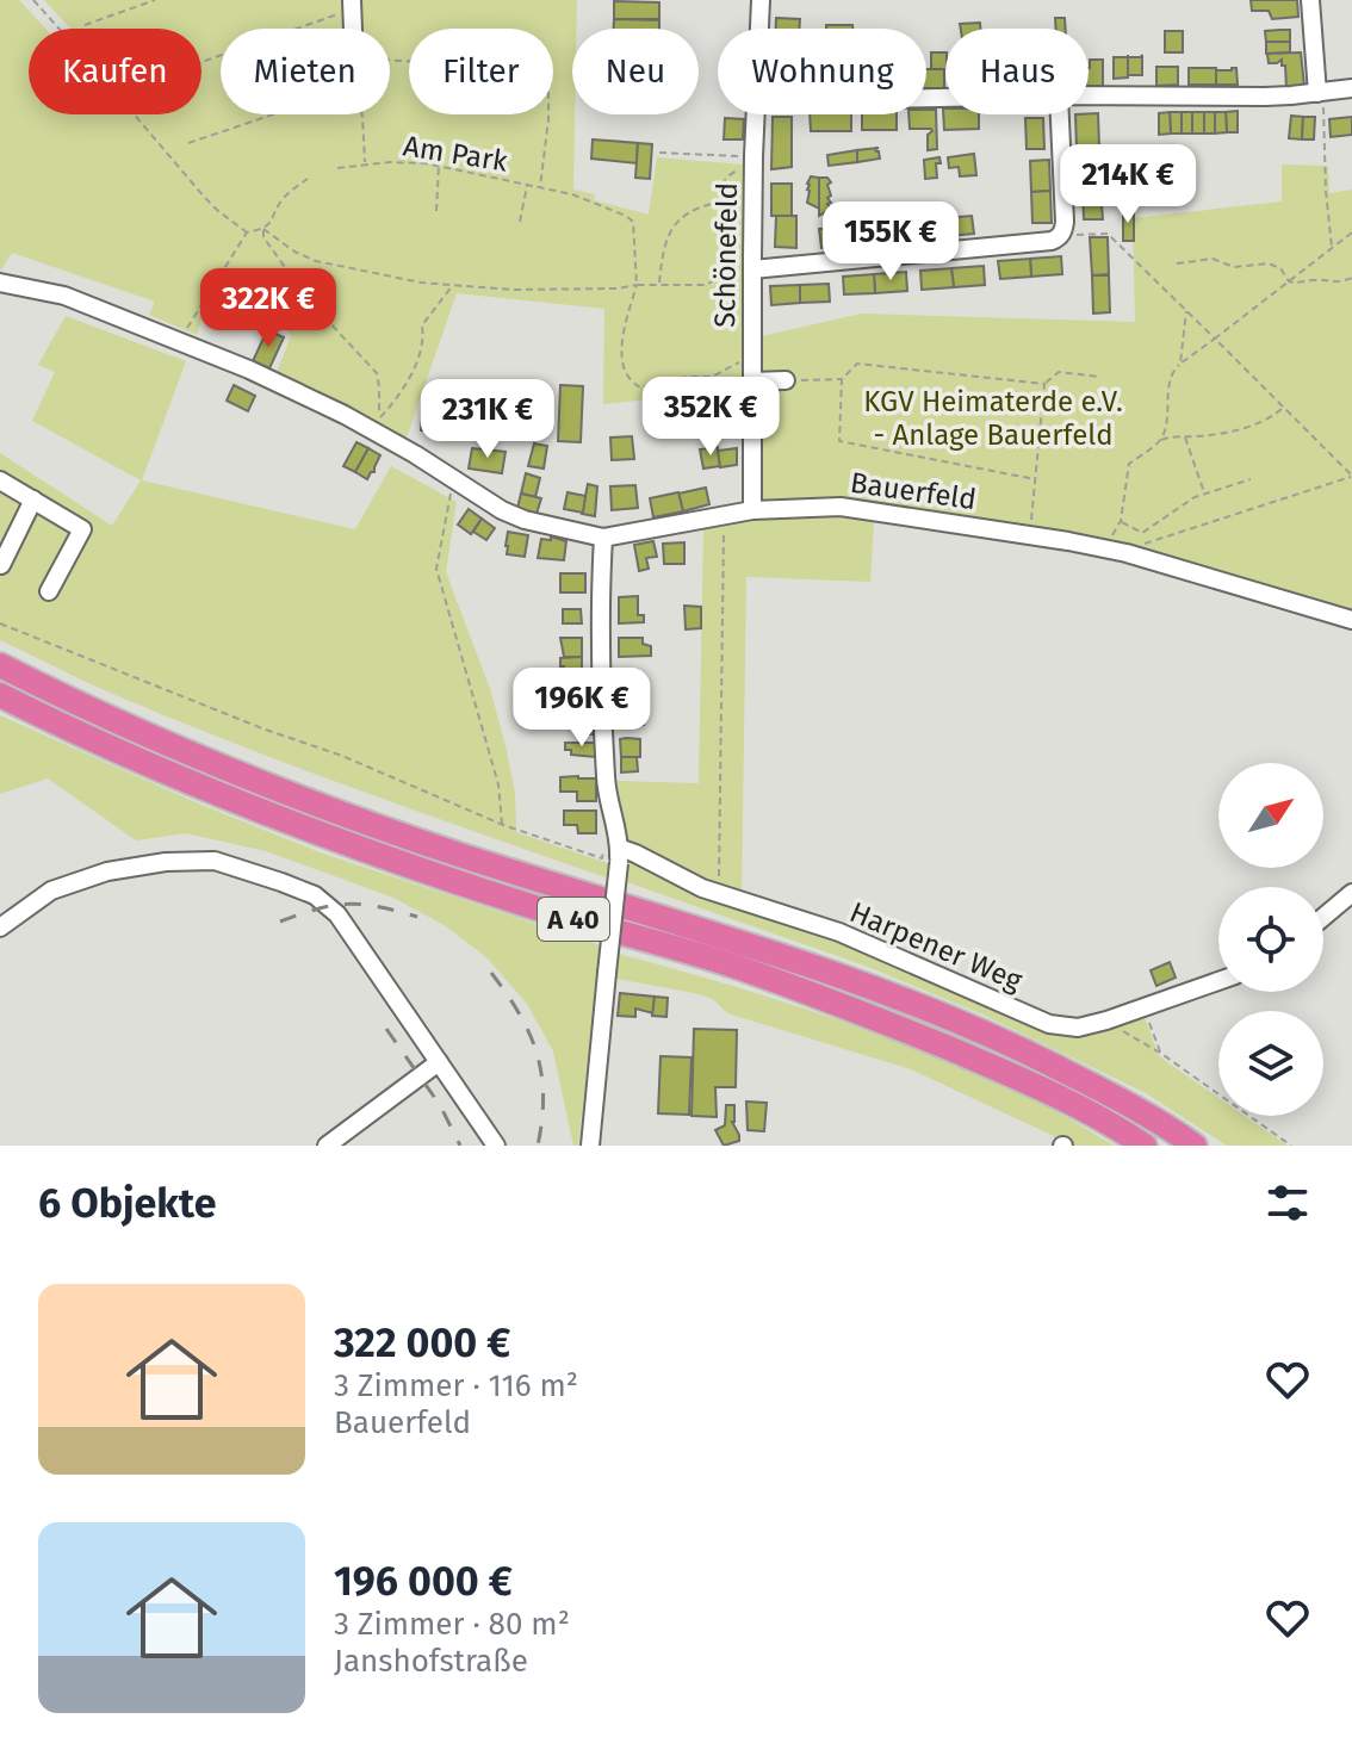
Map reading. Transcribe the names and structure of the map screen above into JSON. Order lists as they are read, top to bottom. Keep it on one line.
{"streets":{"highway":["A 40"],"street":["Schönefeld","Bauerfeld","Harpener Weg"],"path":["Am Park"]},"crossings":[["Schönefeld","Bauerfeld"]],"parks":["KGV Heimaterde e.V. - Anlage Bauerfeld"],"north":"top right","page":{"chip":["Kaufen","Mieten","Filter","Neu","Wohnung","Haus"],"price":["214K €","155K €","322K €","352K €","231K €","196K €"],"heading":"6 Objekte","list":[{"name":"322 000 €","note":"3 Zimmer · 116 m² · Bauerfeld"},{"name":"196 000 €","note":"3 Zimmer · 80 m² · Janshofstraße"}]}}
